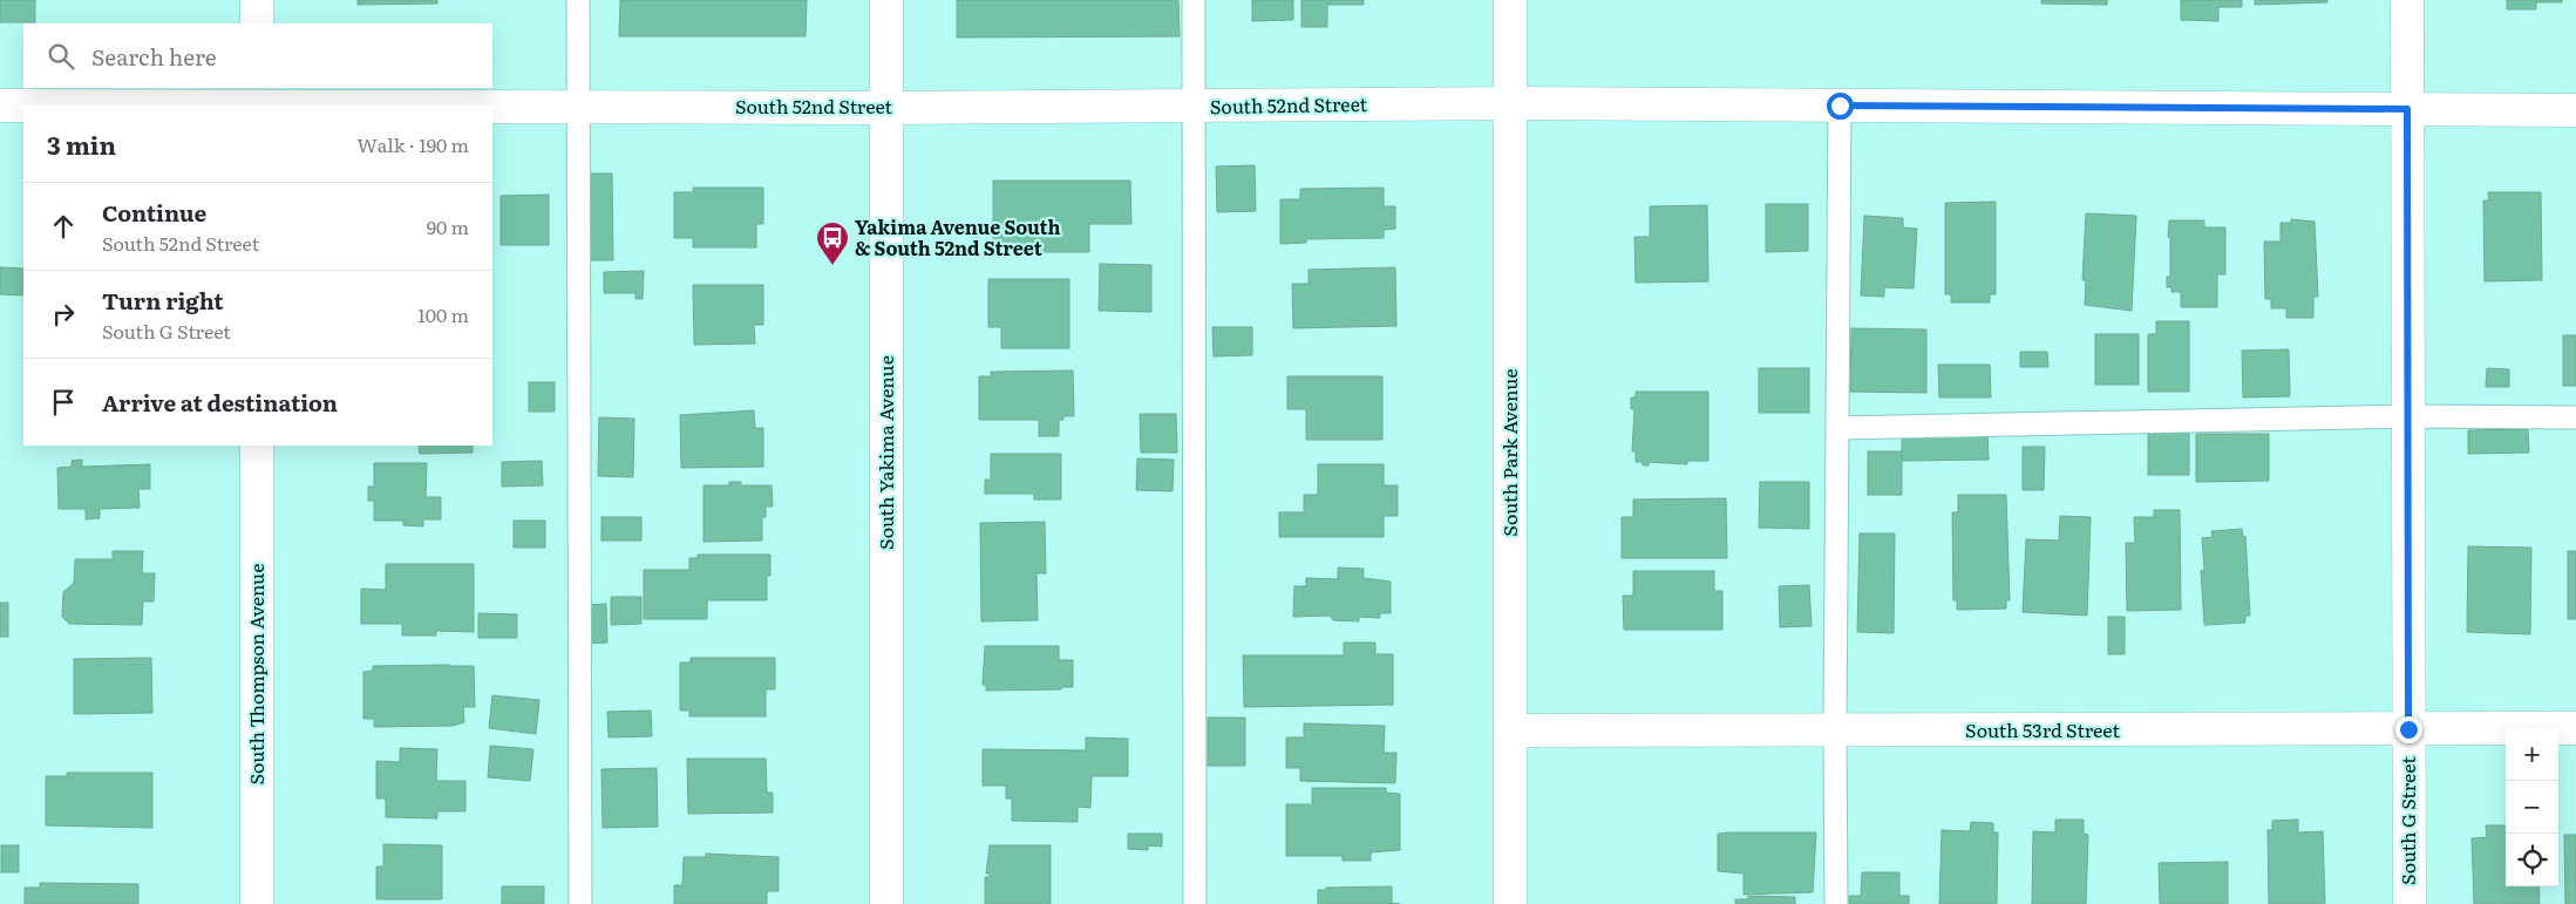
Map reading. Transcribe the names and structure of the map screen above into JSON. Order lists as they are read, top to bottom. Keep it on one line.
{"streets":{"street":["South 52nd Street","South Yakima Avenue","South Park Avenue","South Thompson Avenue","South 53rd Street","South G Street"]},"crossings":[["South 52nd Street","South Yakima Avenue"],["South 52nd Street","South Park Avenue"],["South 52nd Street","South G Street"],["South Park Avenue","South 53rd Street"],["South 53rd Street","South G Street"]],"places":{"bus stop":["Yakima Avenue South & South 52nd Street"]},"page":{"search":"Search here","heading":["3 min","Walk · 190 m"],"list":[["Continue","South 52nd Street","90 m"],["Turn right","South G Street","100 m"],"Arrive at destination"],"map_buttons":["+","−"]}}
